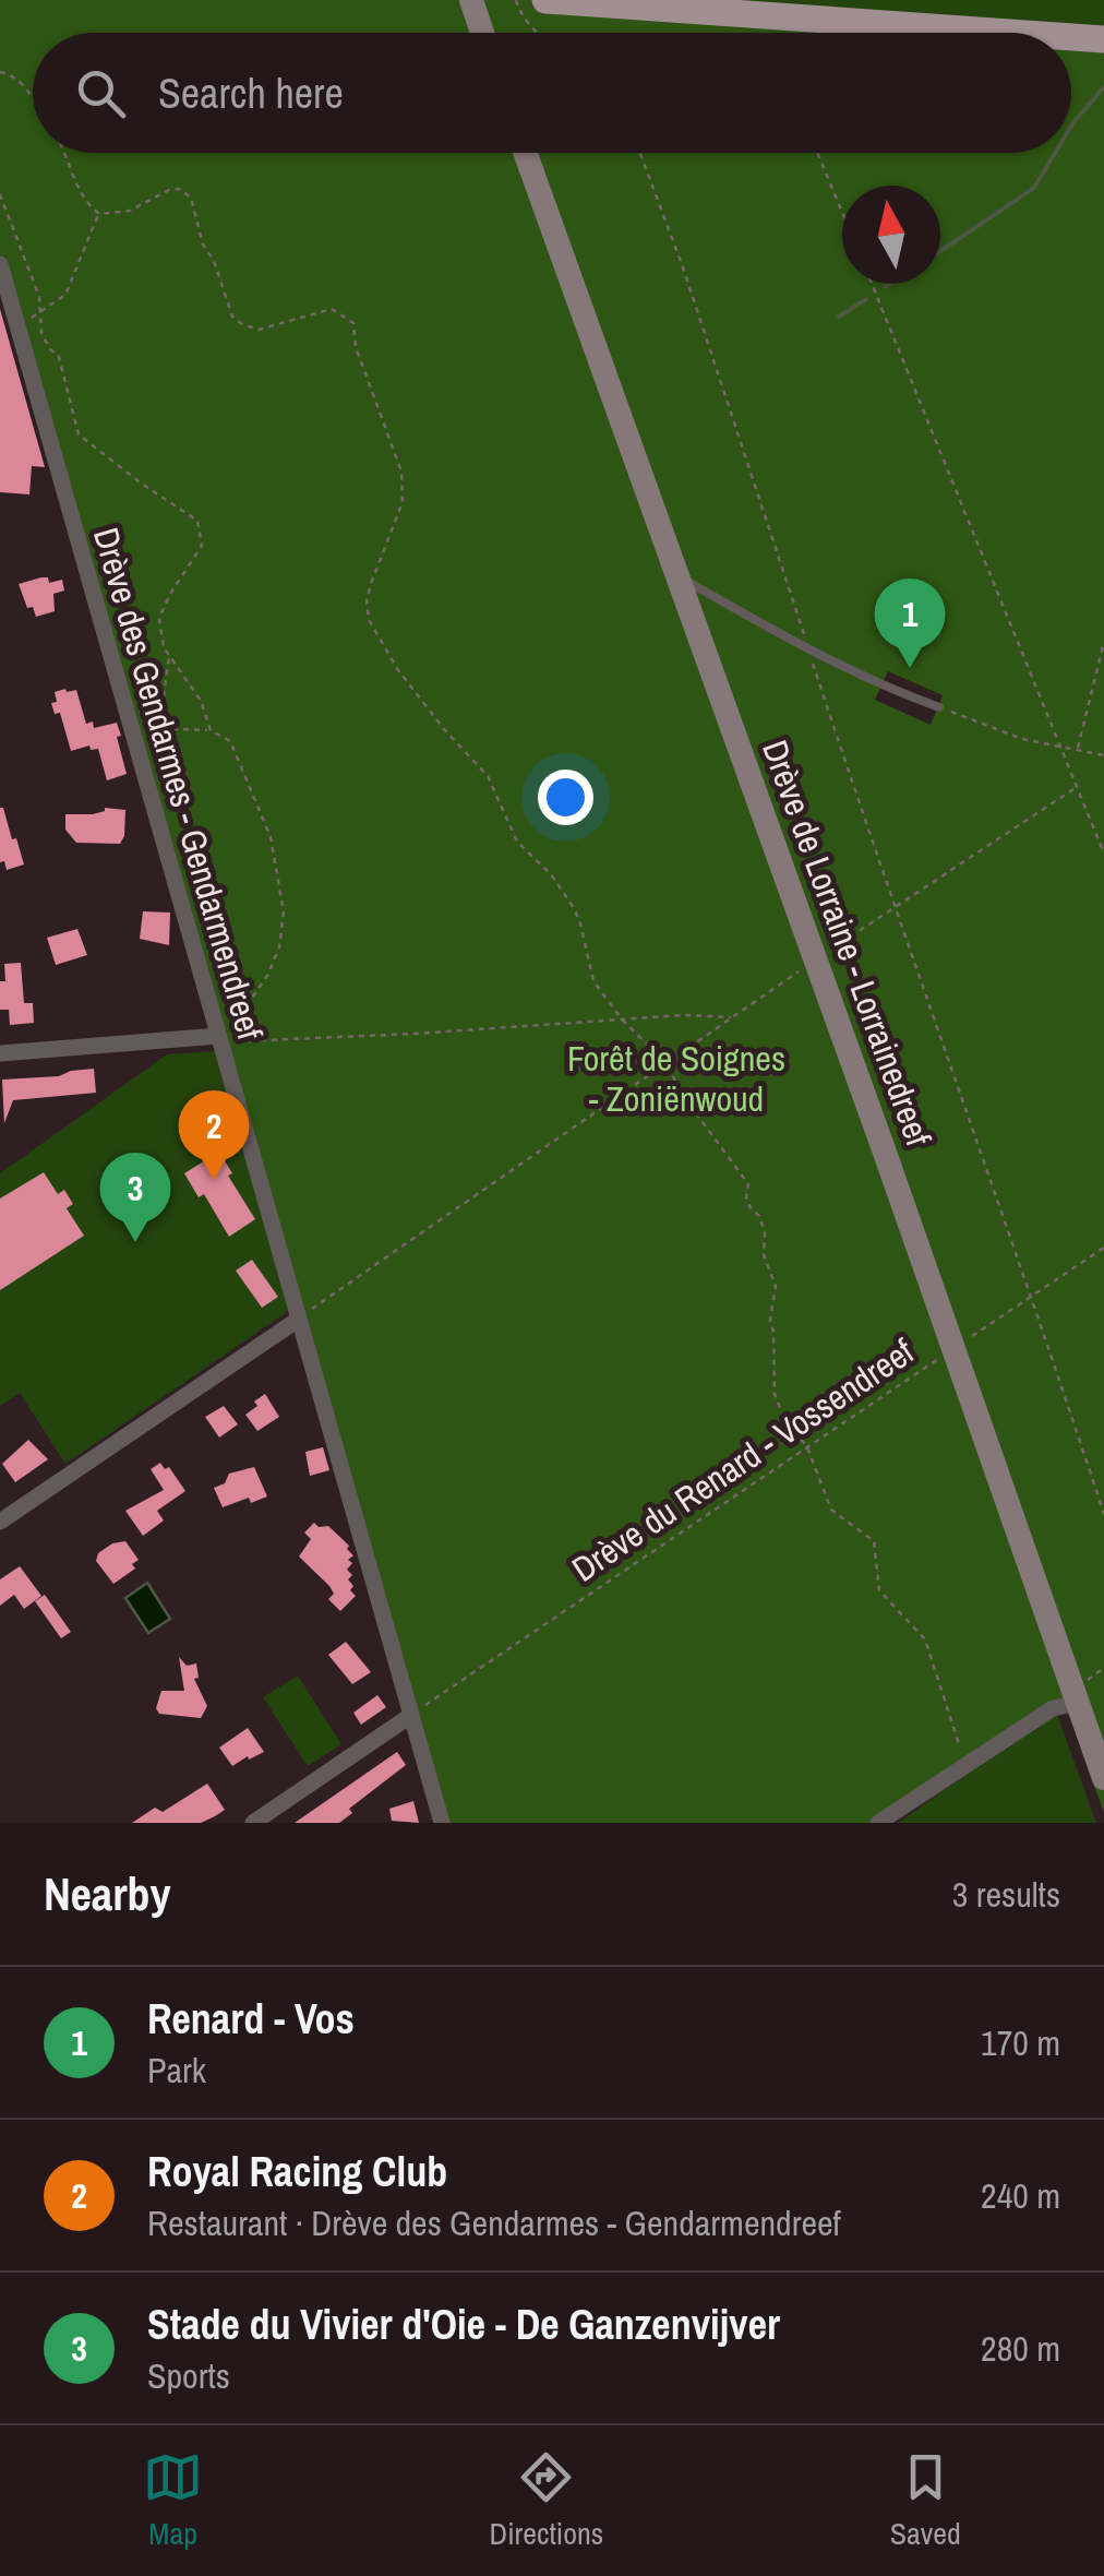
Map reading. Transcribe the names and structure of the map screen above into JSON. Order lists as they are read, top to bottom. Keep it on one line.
{"streets":{"main road":["Drève de Lorraine - Lorrainedreef"],"street":["Drève des Gendarmes - Gendarmendreef"],"path":["Drève du Renard - Vossendreef"]},"crossings":[["Drève des Gendarmes - Gendarmendreef","Drève du Renard - Vossendreef"],["Drève de Lorraine - Lorrainedreef","Drève du Renard - Vossendreef"]],"parks":["Forêt de Soignes - Zoniënwoud"],"north":"top","page":{"search":"Search here","pins":["1","2","3"],"heading":["Nearby","3 results"],"list":[{"mark":"1","name":"Renard - Vos","note":"Park","value":"170 m"},{"mark":"2","name":"Royal Racing Club","note":"Restaurant · Drève des Gendarmes - Gendarmendreef","value":"240 m"},{"mark":"3","name":"Stade du Vivier d'Oie - De Ganzenvijver","note":"Sports","value":"280 m"}],"nav":["Map","Directions","Saved"]}}
